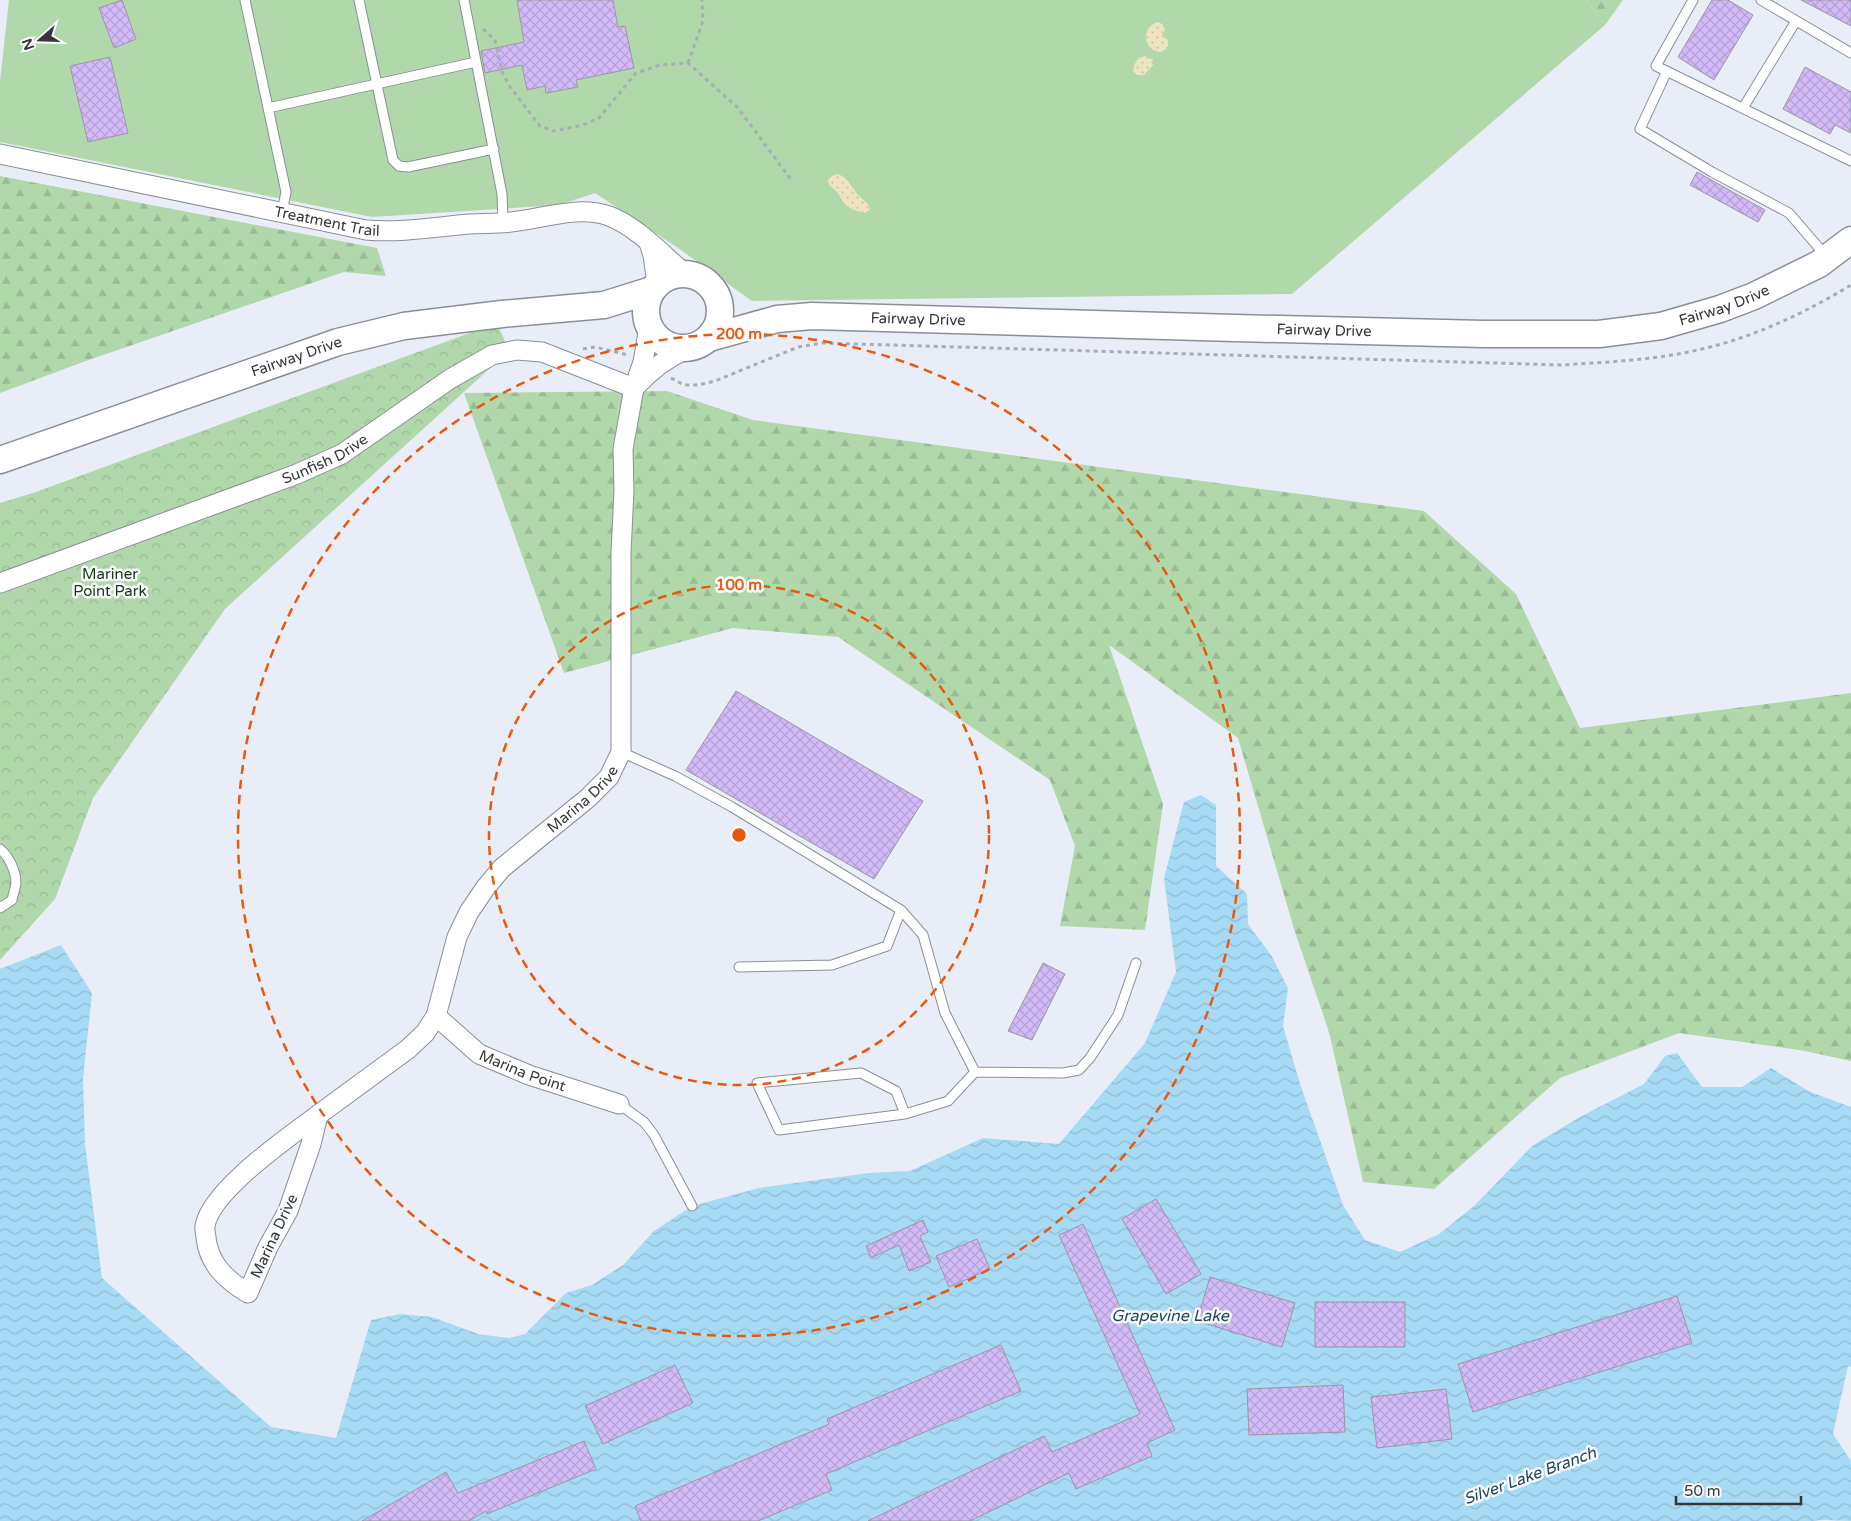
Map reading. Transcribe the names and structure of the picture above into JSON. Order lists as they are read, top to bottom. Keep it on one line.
{"streets":{"street":["Treatment Trail","Fairway Drive","Sunfish Drive","Marina Drive","Marina Point"]},"crossings":[["Treatment Trail","Fairway Drive"],["Treatment Trail","Marina Drive"],["Fairway Drive","Marina Drive"],["Sunfish Drive","Marina Drive"],["Marina Drive","Marina Point"]],"water":["Grapevine Lake","Silver Lake Branch"],"parks":["Mariner Point Park"],"scale_bar":"50 m","north":"left","rings":["200 m","100 m"]}
